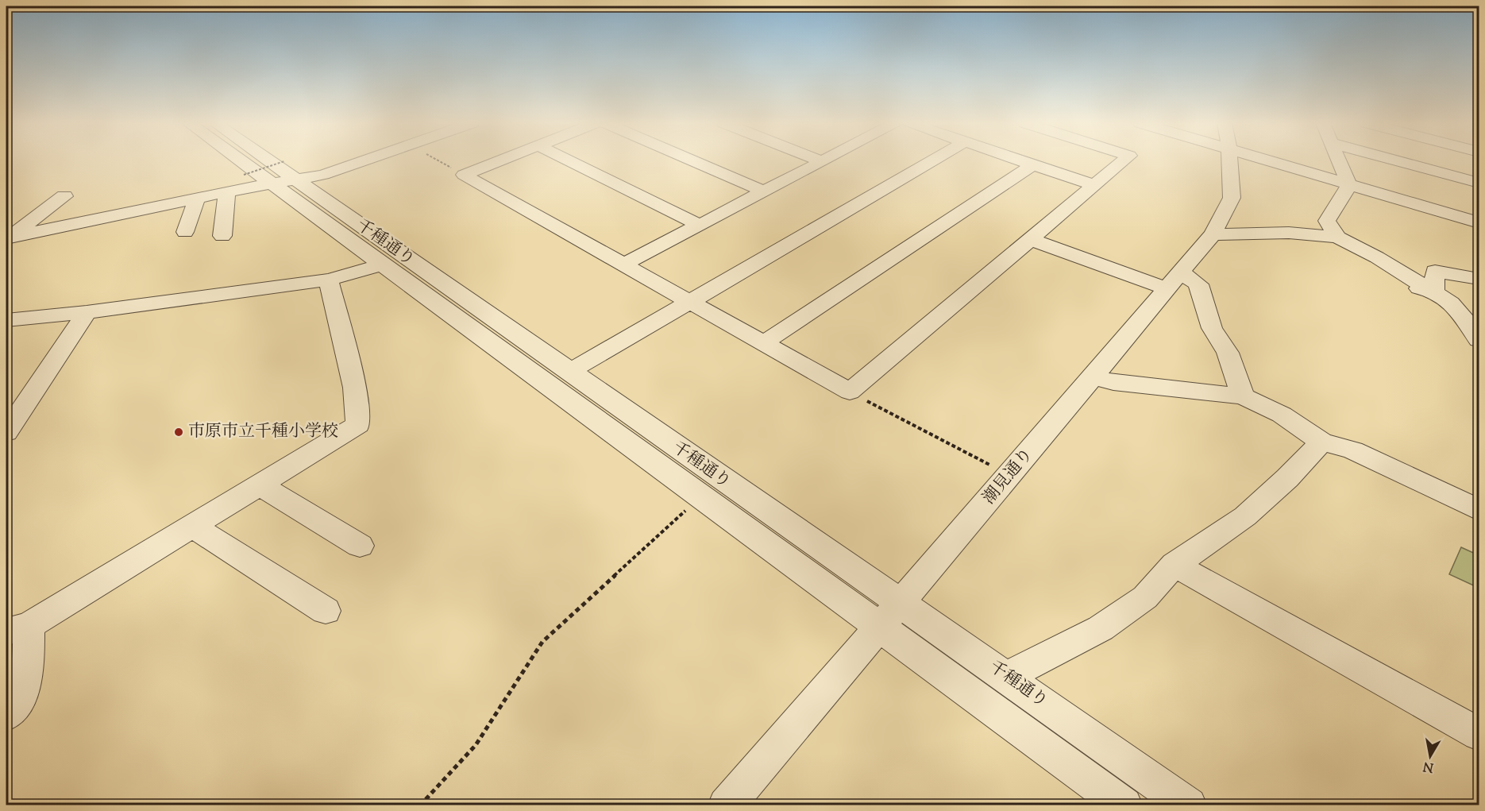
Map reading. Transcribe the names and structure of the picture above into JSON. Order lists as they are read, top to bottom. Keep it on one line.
{"streets":{"street":["千種通り","潮見通り"]},"crossings":[["千種通り","潮見通り"]],"places":["市原市立千種小学校"],"north":"bottom"}
